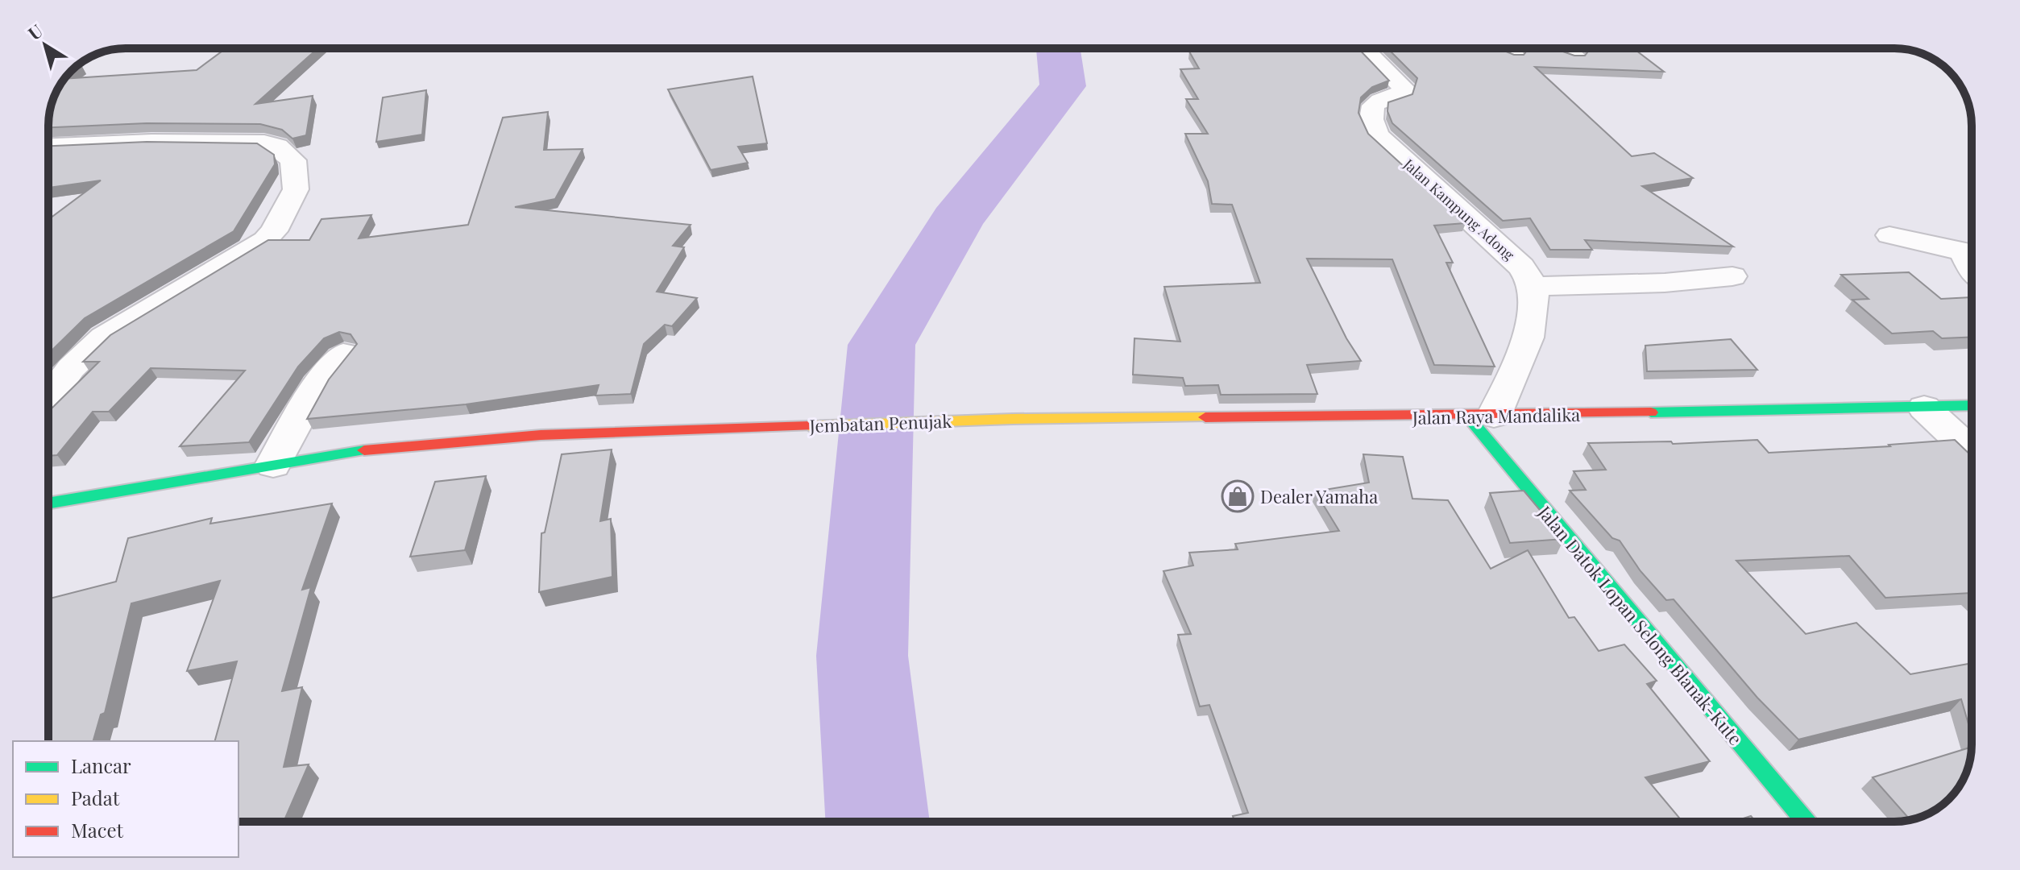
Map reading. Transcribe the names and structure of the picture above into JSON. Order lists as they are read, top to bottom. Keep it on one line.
{"streets":{"main road":["Jalan Raya Mandalika","Jembatan Penujak","Jalan Datok Lopan Selong Blanak-Kute"],"street":["Jalan Kampung Adong"]},"crossings":[["Jalan Raya Mandalika","Jembatan Penujak"],["Jalan Raya Mandalika","Jalan Datok Lopan Selong Blanak-Kute"]],"places":{"shop":["Dealer Yamaha"]},"legend":["Lancar","Padat","Macet"],"north":"top left"}
